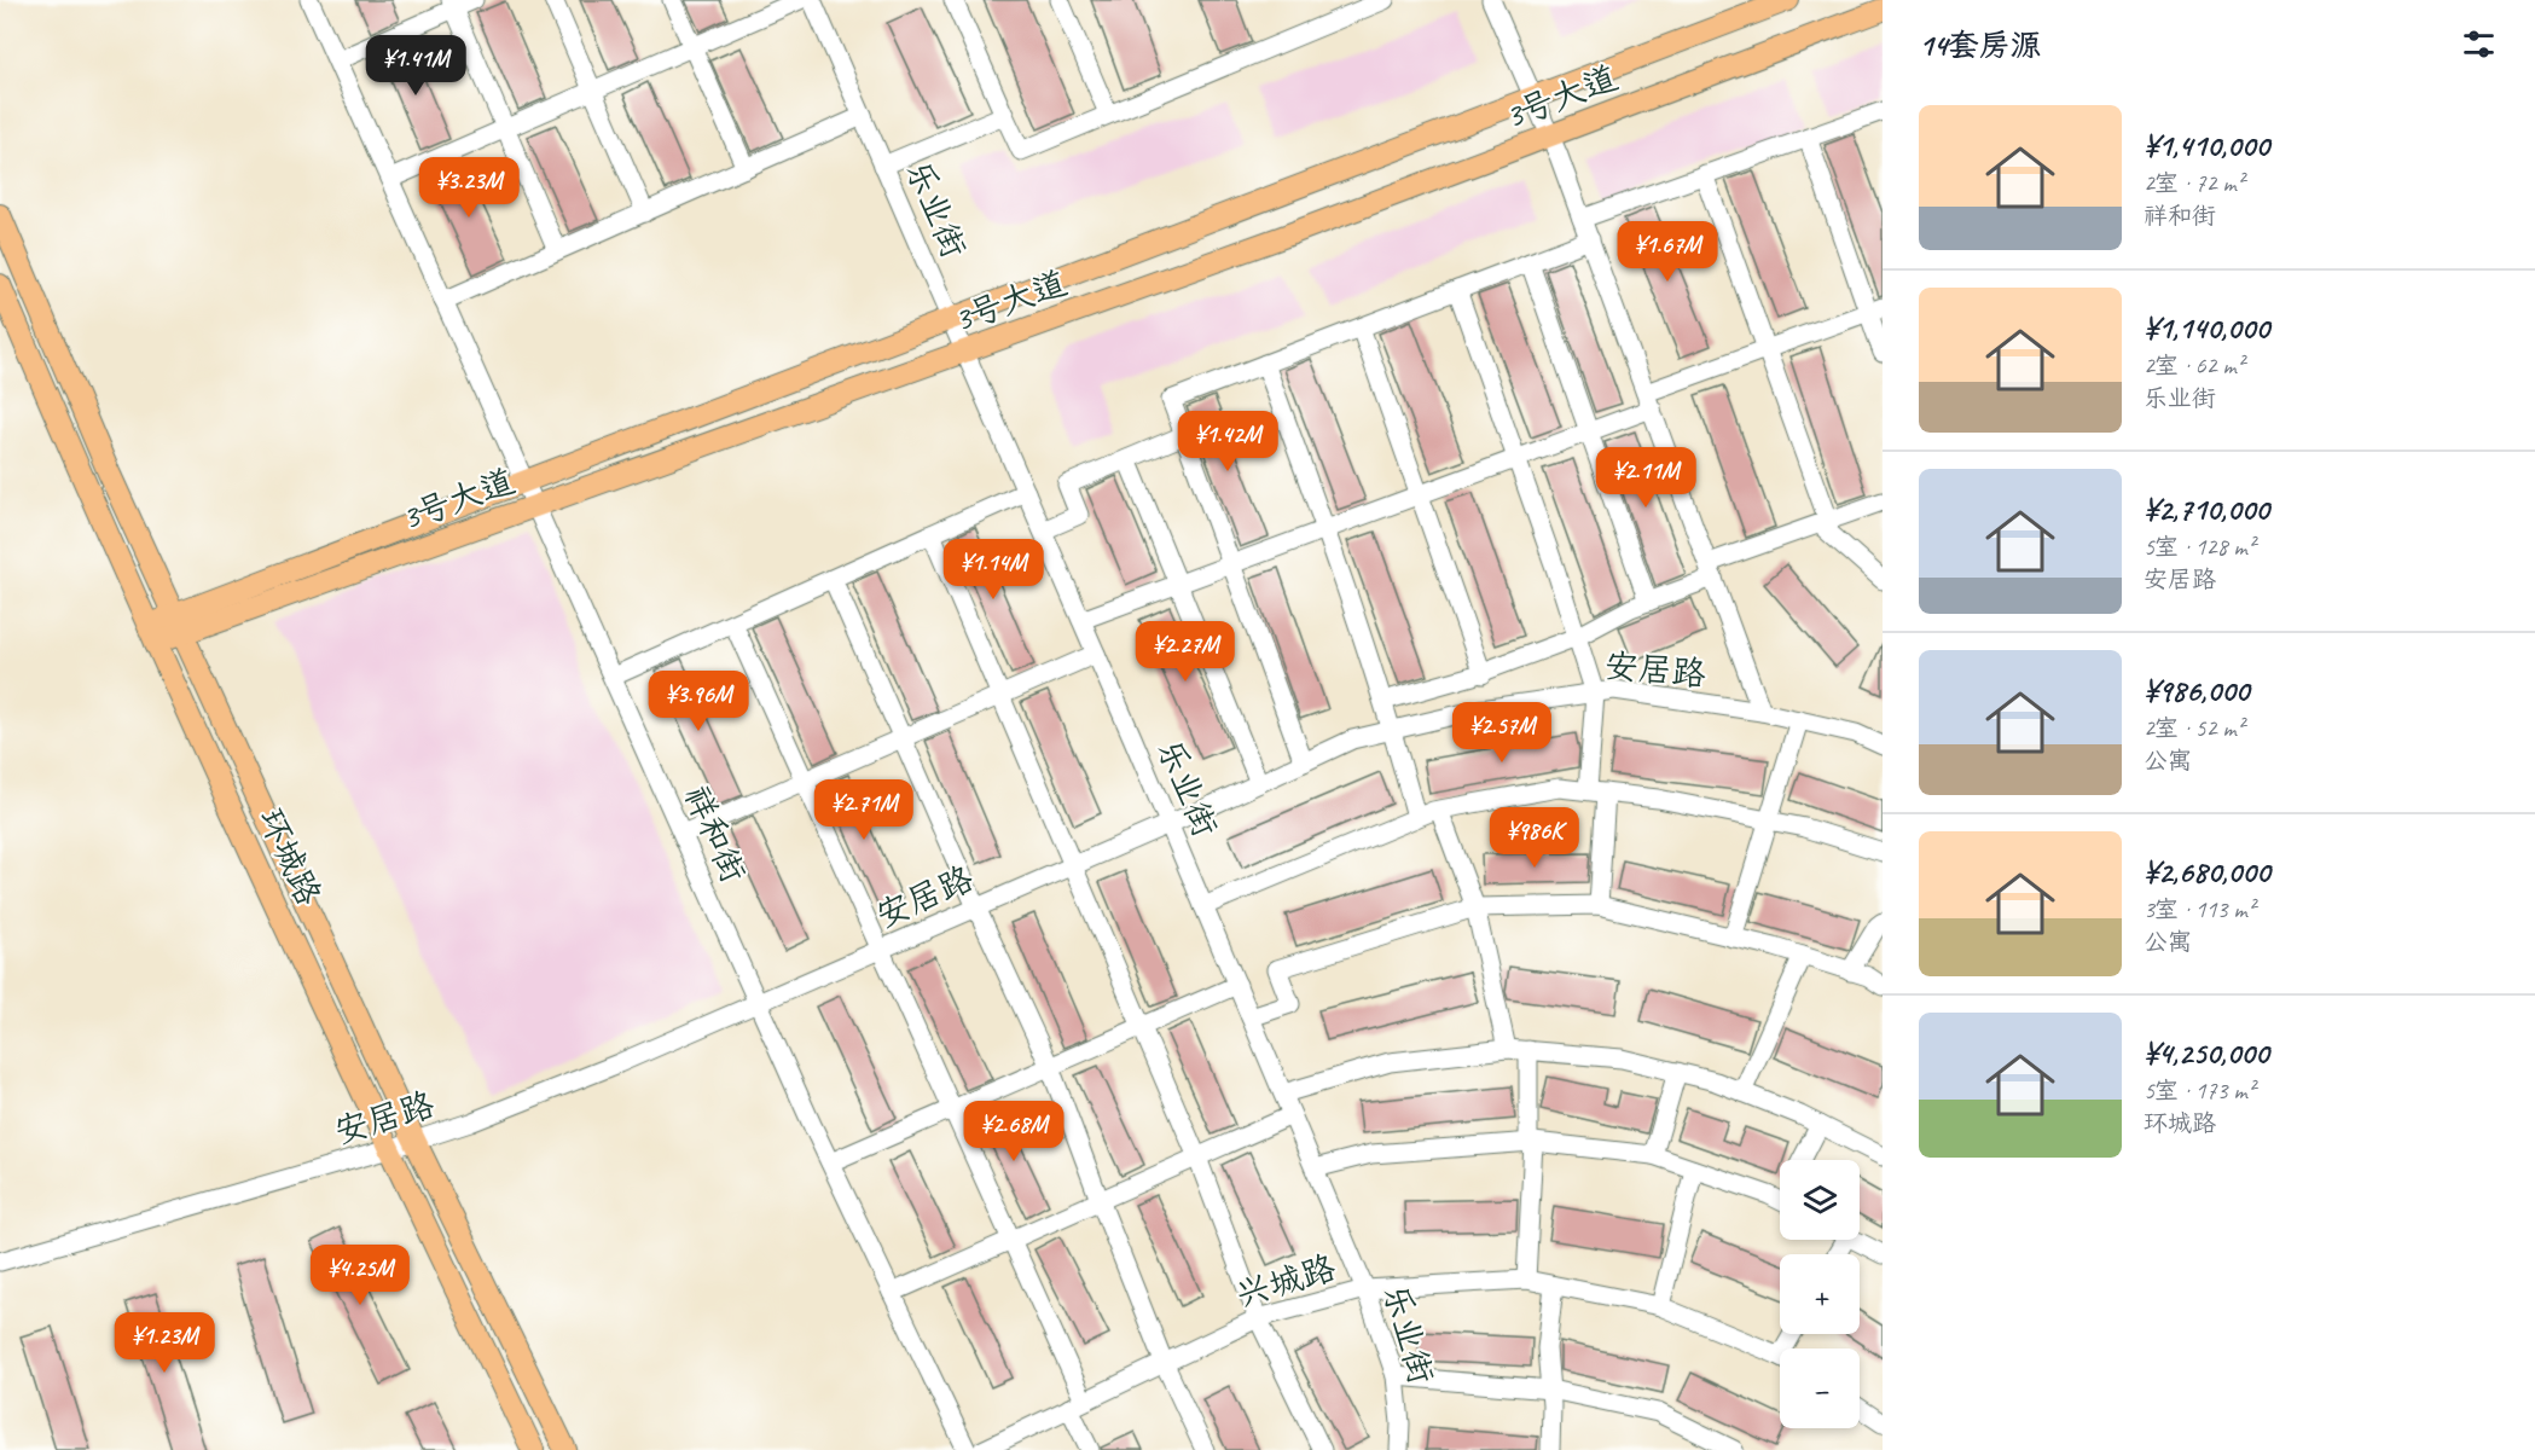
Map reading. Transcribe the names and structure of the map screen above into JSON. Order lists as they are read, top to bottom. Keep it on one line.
{"streets":{"main road":["3号大道","环城路"],"street":["乐业街","安居路","祥和街","兴城路"]},"crossings":[["3号大道","乐业街"],["3号大道","祥和街"],["3号大道","环城路"],["乐业街","安居路"],["乐业街","兴城路"],["安居路","祥和街"],["安居路","环城路"]],"page":{"heading":"14套房源","price":["¥1.41M","¥3.23M","¥1.67M","¥1.42M","¥2.11M","¥1.14M","¥2.27M","¥3.96M","¥2.57M","¥2.71M","¥986K","¥2.68M","¥4.25M","¥1.23M"],"list":[{"name":"¥1,410,000","note":"2室 · 72 m² · 祥和街"},{"name":"¥1,140,000","note":"2室 · 62 m² · 乐业街"},{"name":"¥2,710,000","note":"5室 · 128 m² · 安居路"},{"name":"¥986,000","note":"2室 · 52 m² · 公寓"},{"name":"¥2,680,000","note":"3室 · 113 m² · 公寓"},{"name":"¥4,250,000","note":"5室 · 173 m² · 环城路"}],"map_buttons":["+","−"]}}
